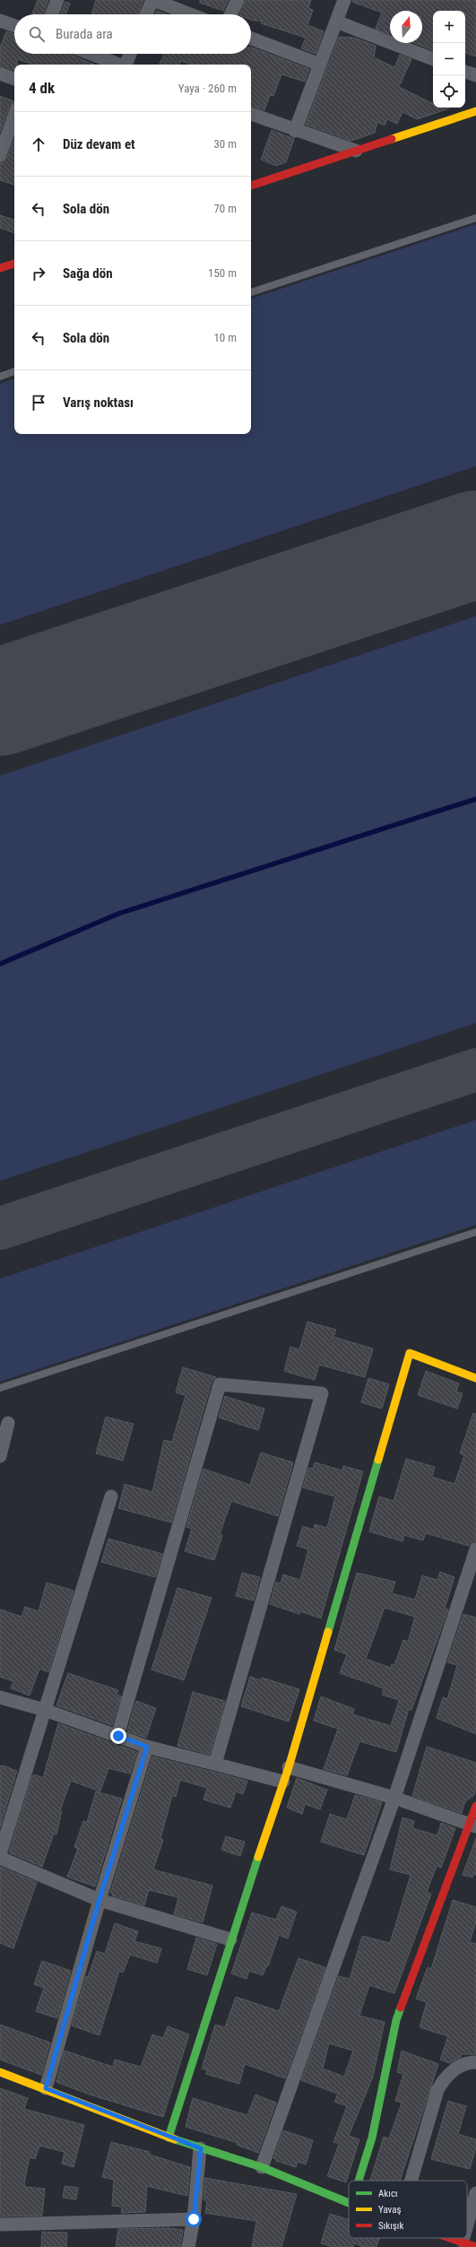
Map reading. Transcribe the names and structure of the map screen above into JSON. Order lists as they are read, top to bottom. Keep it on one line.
{"legend":["Akıcı","Yavaş","Sıkışık"],"north":"top","page":{"map_buttons":["+","−"],"search":"Burada ara","heading":["4 dk","Yaya · 260 m"],"list":[["Düz devam et","30 m"],["Sola dön","70 m"],["Sağa dön","150 m"],["Sola dön","10 m"],"Varış noktası"]}}
